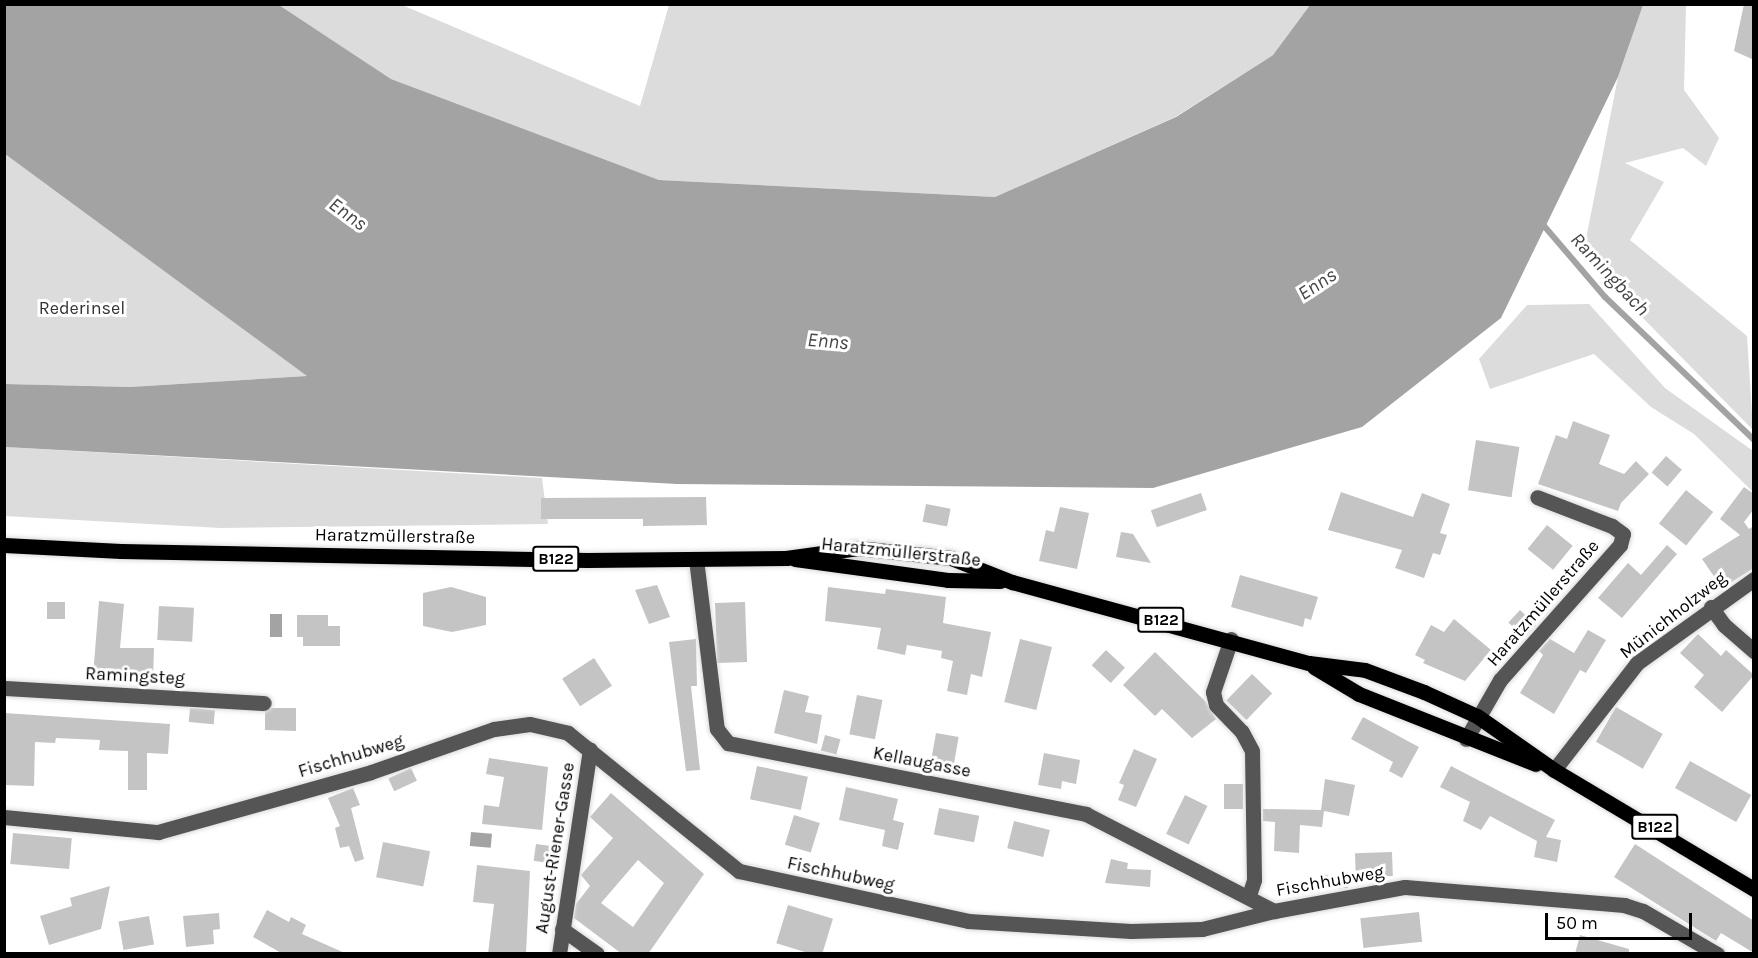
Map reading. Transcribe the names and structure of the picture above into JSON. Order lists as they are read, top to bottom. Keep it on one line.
{"streets":{"main road":["Haratzmüllerstraße","B122"],"street":["Münichholzweg","Ramingsteg","Fischhubweg","Kellaugasse","August-Riener-Gasse"]},"crossings":[["Haratzmüllerstraße","Münichholzweg"],["Haratzmüllerstraße","Fischhubweg"],["Haratzmüllerstraße","Kellaugasse"],["Fischhubweg","Kellaugasse"],["Fischhubweg","August-Riener-Gasse"]],"water":["Enns","Ramingbach"],"parks":["Rederinsel"],"scale_bar":"50 m"}
